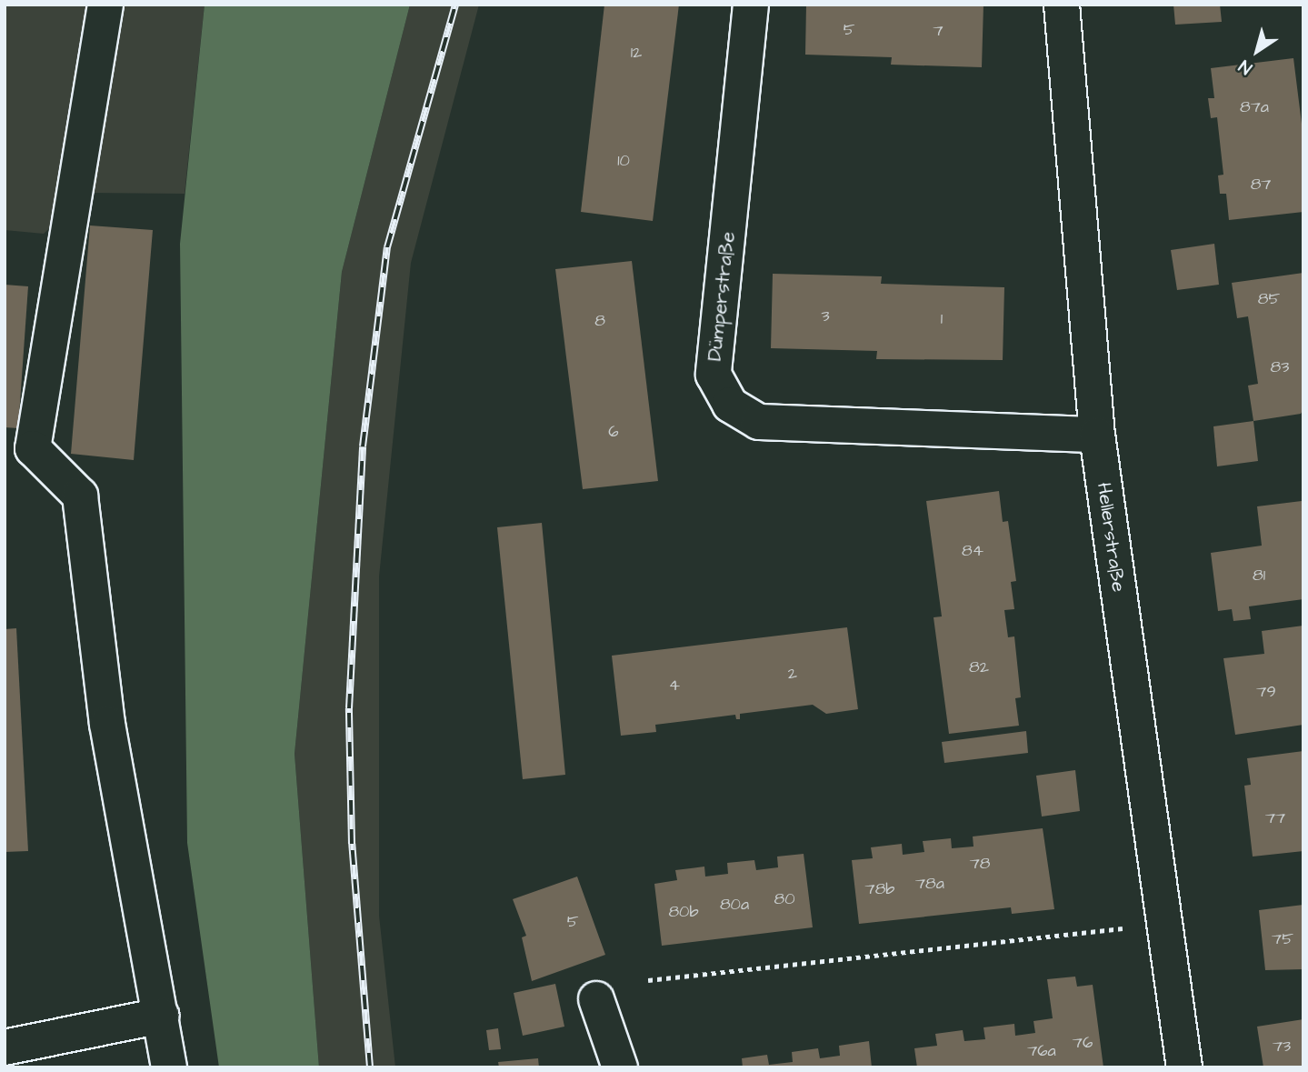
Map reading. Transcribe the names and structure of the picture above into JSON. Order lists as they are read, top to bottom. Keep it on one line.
{"streets":{"street":["Dümperstraße","Hellerstraße"]},"crossings":[["Dümperstraße","Hellerstraße"]],"house_numbers":["5","7","12","87a","10","87","85","3","1","8","83","6","84","81","82","2","4","79","77","78","78a","78b","80","80a","80b","5","75","76","73","76a"],"north":"bottom left"}
